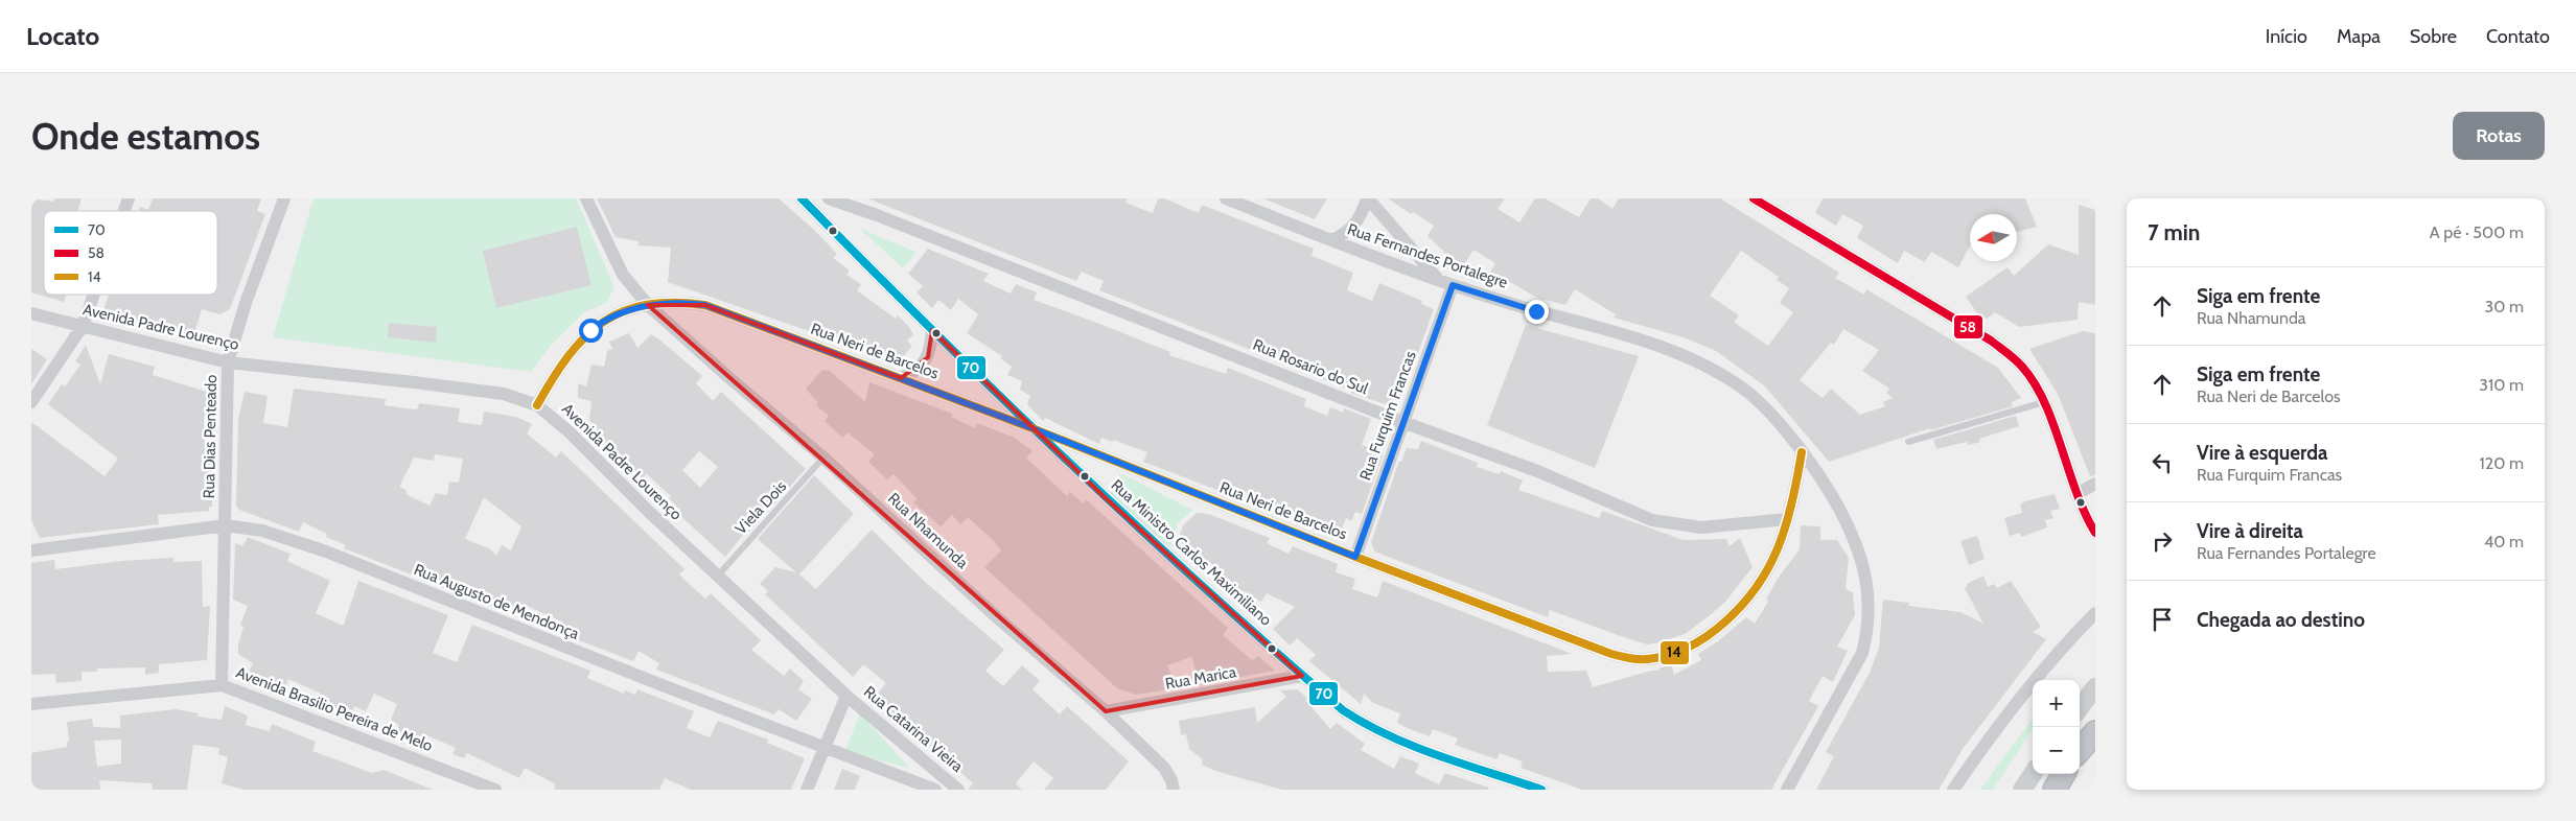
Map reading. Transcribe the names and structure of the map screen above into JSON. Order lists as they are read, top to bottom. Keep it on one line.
{"streets":{"street":["Rua Fernandes Portalegre","Avenida Padre Lourenço","Rua Neri de Barcelos","Rua Rosario do Sul","Rua Furquim Francas","Rua Dias Penteado","Rua Nhamunda","Rua Ministro Carlos Maximiliano","Rua Augusto de Mendonça","Rua Marica","Avenida Brasilio Pereira de Melo","Rua Catarina Vieira"],"lane":["Viela Dois"]},"crossings":[["Rua Fernandes Portalegre","Rua Neri de Barcelos"],["Rua Fernandes Portalegre","Rua Furquim Francas"],["Avenida Padre Lourenço","Rua Dias Penteado"],["Avenida Padre Lourenço","Viela Dois"],["Avenida Padre Lourenço","Rua Catarina Vieira"],["Rua Neri de Barcelos","Rua Rosario do Sul"],["Rua Neri de Barcelos","Rua Furquim Francas"],["Rua Neri de Barcelos","Rua Nhamunda"],["Rua Neri de Barcelos","Rua Ministro Carlos Maximiliano"],["Rua Rosario do Sul","Rua Furquim Francas"],["Rua Dias Penteado","Rua Augusto de Mendonça"],["Rua Dias Penteado","Avenida Brasilio Pereira de Melo"],["Viela Dois","Rua Nhamunda"],["Rua Nhamunda","Rua Marica"],["Rua Ministro Carlos Maximiliano","Rua Marica"]],"lines":["transit line 70","transit line 58","transit line 14"],"legend":["70","58","14"],"north":"left","page":{"header":"Locato","nav":["Início","Mapa","Sobre","Contato"],"buttons":"Rotas","title":"Onde estamos","heading":["7 min","A pé · 500 m"],"list":[["Siga em frente","Rua Nhamunda","30 m"],["Siga em frente","Rua Neri de Barcelos","310 m"],["Vire à esquerda","Rua Furquim Francas","120 m"],["Vire à direita","Rua Fernandes Portalegre","40 m"],"Chegada ao destino"],"map_buttons":["+","−"]}}
